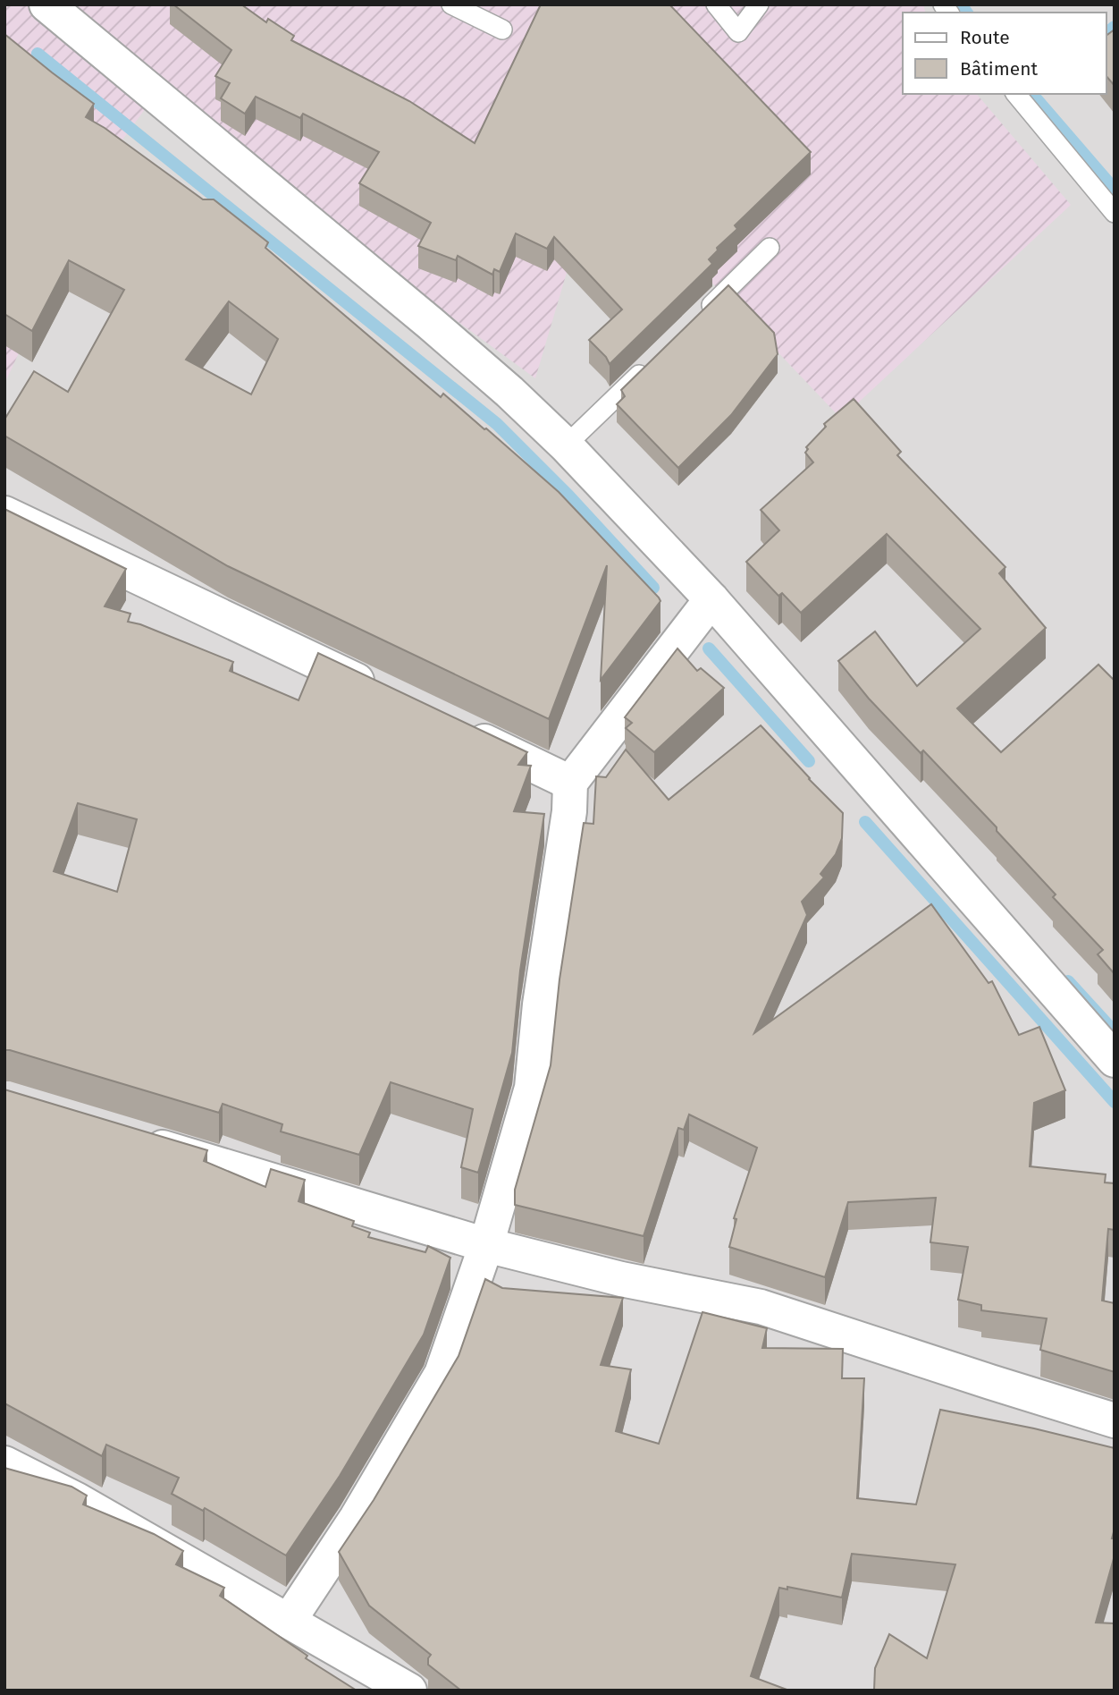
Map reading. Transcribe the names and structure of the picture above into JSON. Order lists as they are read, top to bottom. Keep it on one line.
{"legend":["Route","Bâtiment"]}
